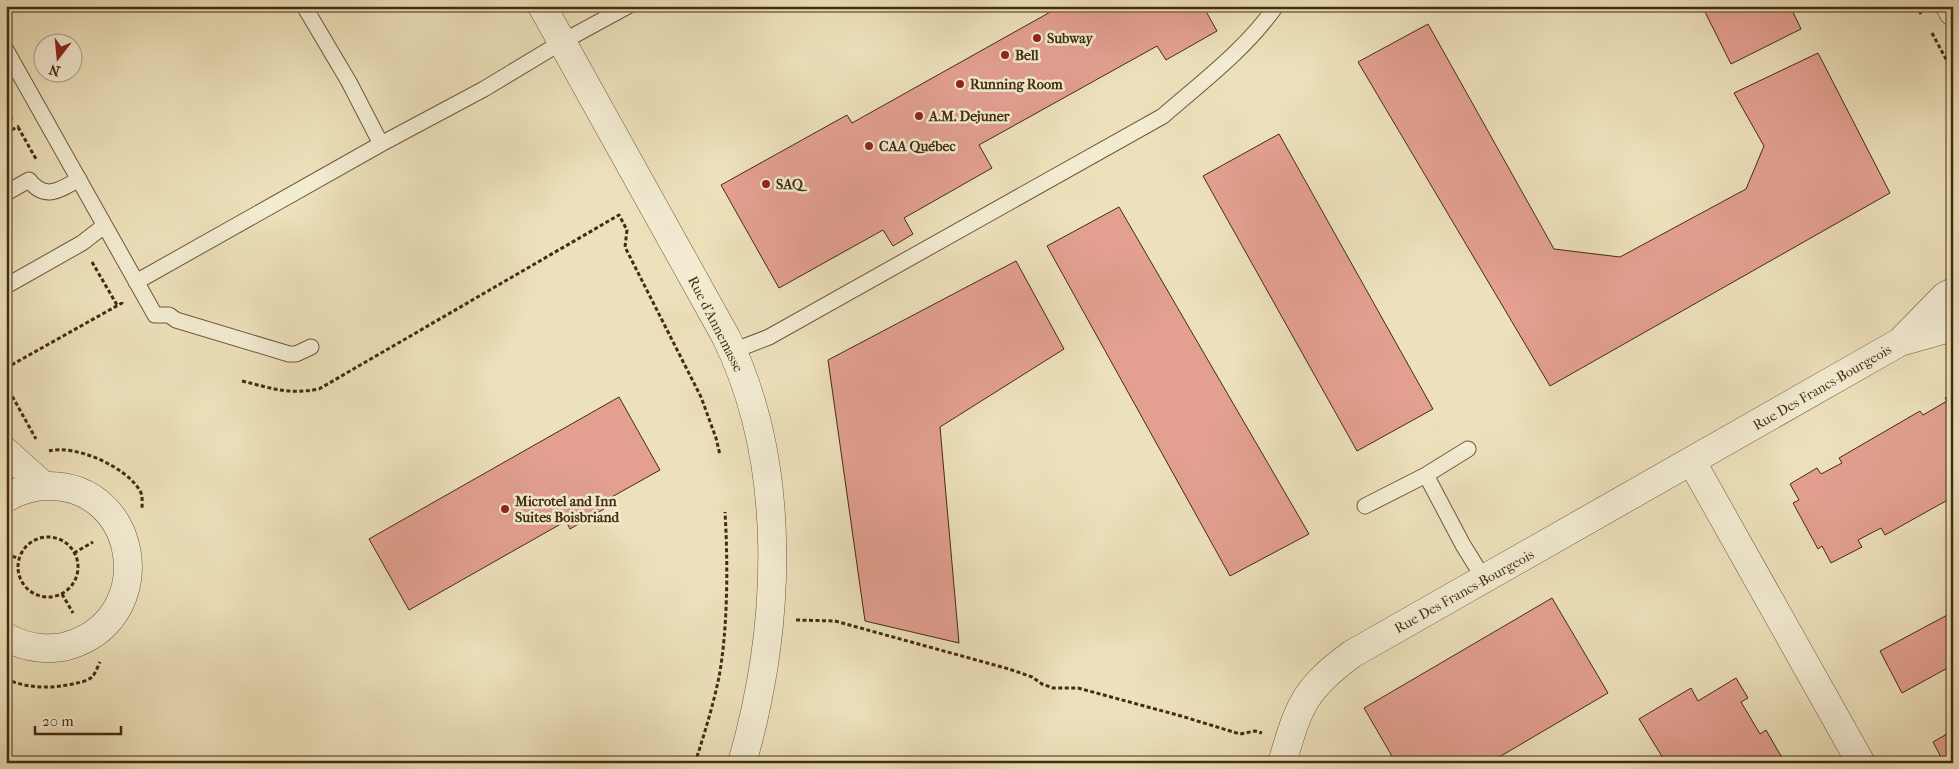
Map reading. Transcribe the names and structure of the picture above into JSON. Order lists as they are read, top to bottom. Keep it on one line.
{"streets":{"street":["Rue d'Annemasse","Rue Des Francs-Bourgeois"]},"places":["Subway","Bell","Running Room","A.M. Dejuner","CAA Québec","SAQ","Microtel and Inn Suites Boisbriand"],"scale_bar":"20 m","north":"bottom"}
